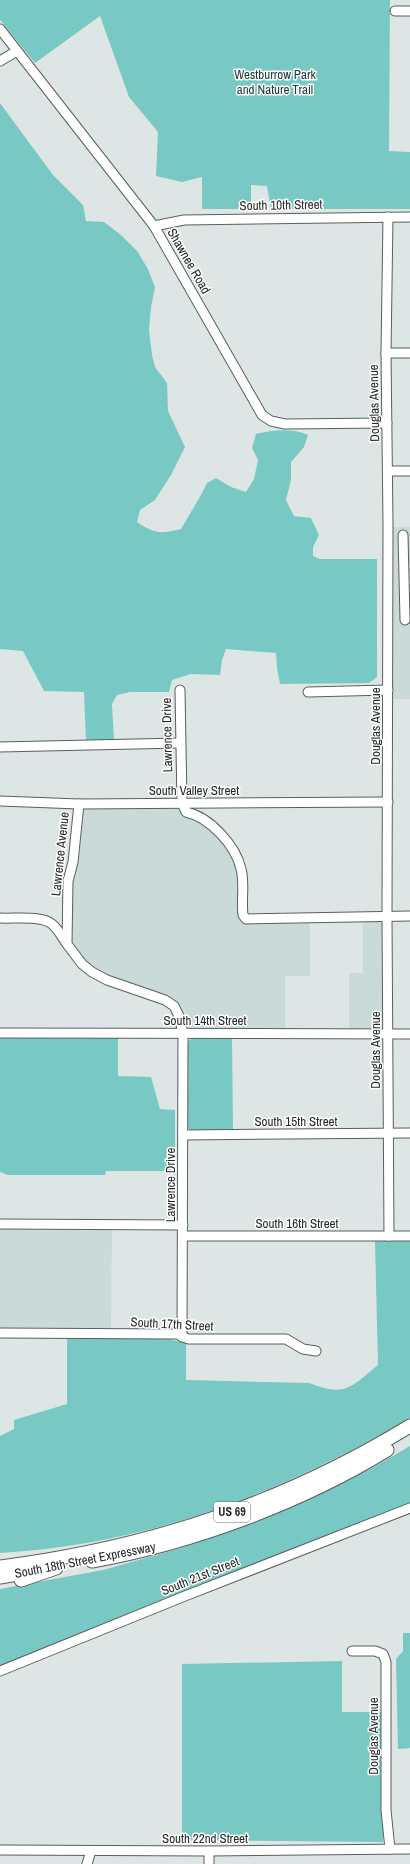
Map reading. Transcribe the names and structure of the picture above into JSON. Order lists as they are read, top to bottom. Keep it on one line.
{"streets":{"highway":["US 69","South 18th Street Expressway"],"street":["South 10th Street","Shawnee Road","Douglas Avenue","Lawrence Drive","South Valley Street","Lawrence Avenue","South 14th Street","South 15th Street","South 16th Street","South 17th Street","South 21st Street","South 22nd Street"]},"crossings":[["South 10th Street","Shawnee Road"],["South 10th Street","Douglas Avenue"],["Shawnee Road","Douglas Avenue"],["Douglas Avenue","South Valley Street"],["Douglas Avenue","South 14th Street"],["Douglas Avenue","South 15th Street"],["Douglas Avenue","South 16th Street"],["Douglas Avenue","South 22nd Street"],["Lawrence Drive","South Valley Street"],["Lawrence Drive","South 14th Street"],["Lawrence Drive","South 15th Street"],["Lawrence Drive","South 16th Street"],["Lawrence Drive","South 17th Street"],["South Valley Street","Lawrence Avenue"]],"parks":["Westburrow Park and Nature Trail"]}
